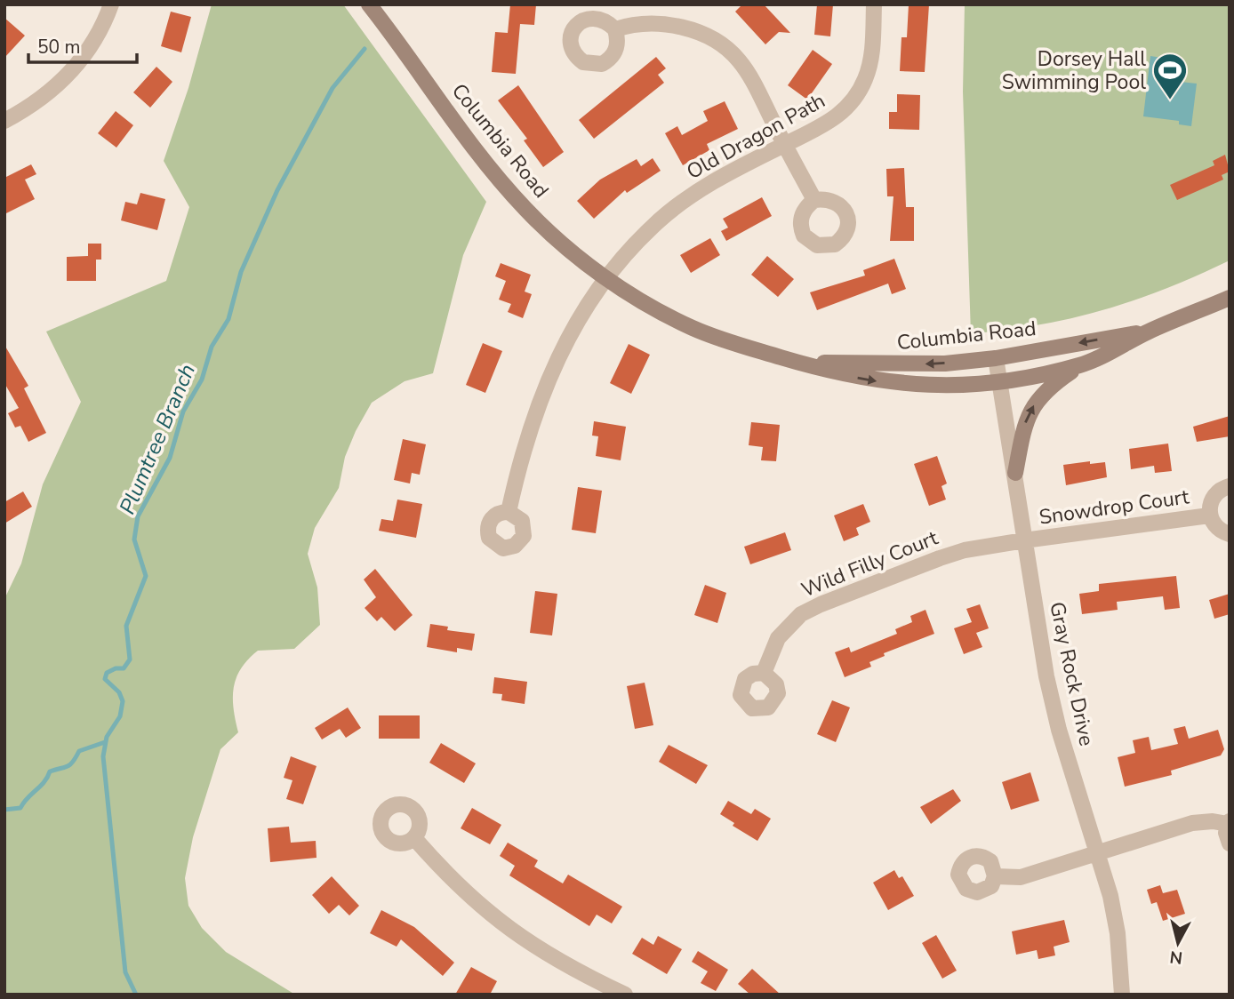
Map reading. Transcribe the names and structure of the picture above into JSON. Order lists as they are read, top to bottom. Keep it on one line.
{"streets":{"street":["Old Dragon Path","Columbia Road","Snowdrop Court","Wild Filly Court","Gray Rock Drive"]},"crossings":[["Old Dragon Path","Columbia Road"],["Columbia Road","Gray Rock Drive"],["Snowdrop Court","Wild Filly Court"],["Snowdrop Court","Gray Rock Drive"],["Wild Filly Court","Gray Rock Drive"]],"water":["Plumtree Branch"],"places":{"sports":["Dorsey Hall Swimming Pool"]},"scale_bar":"50 m","north":"bottom"}
